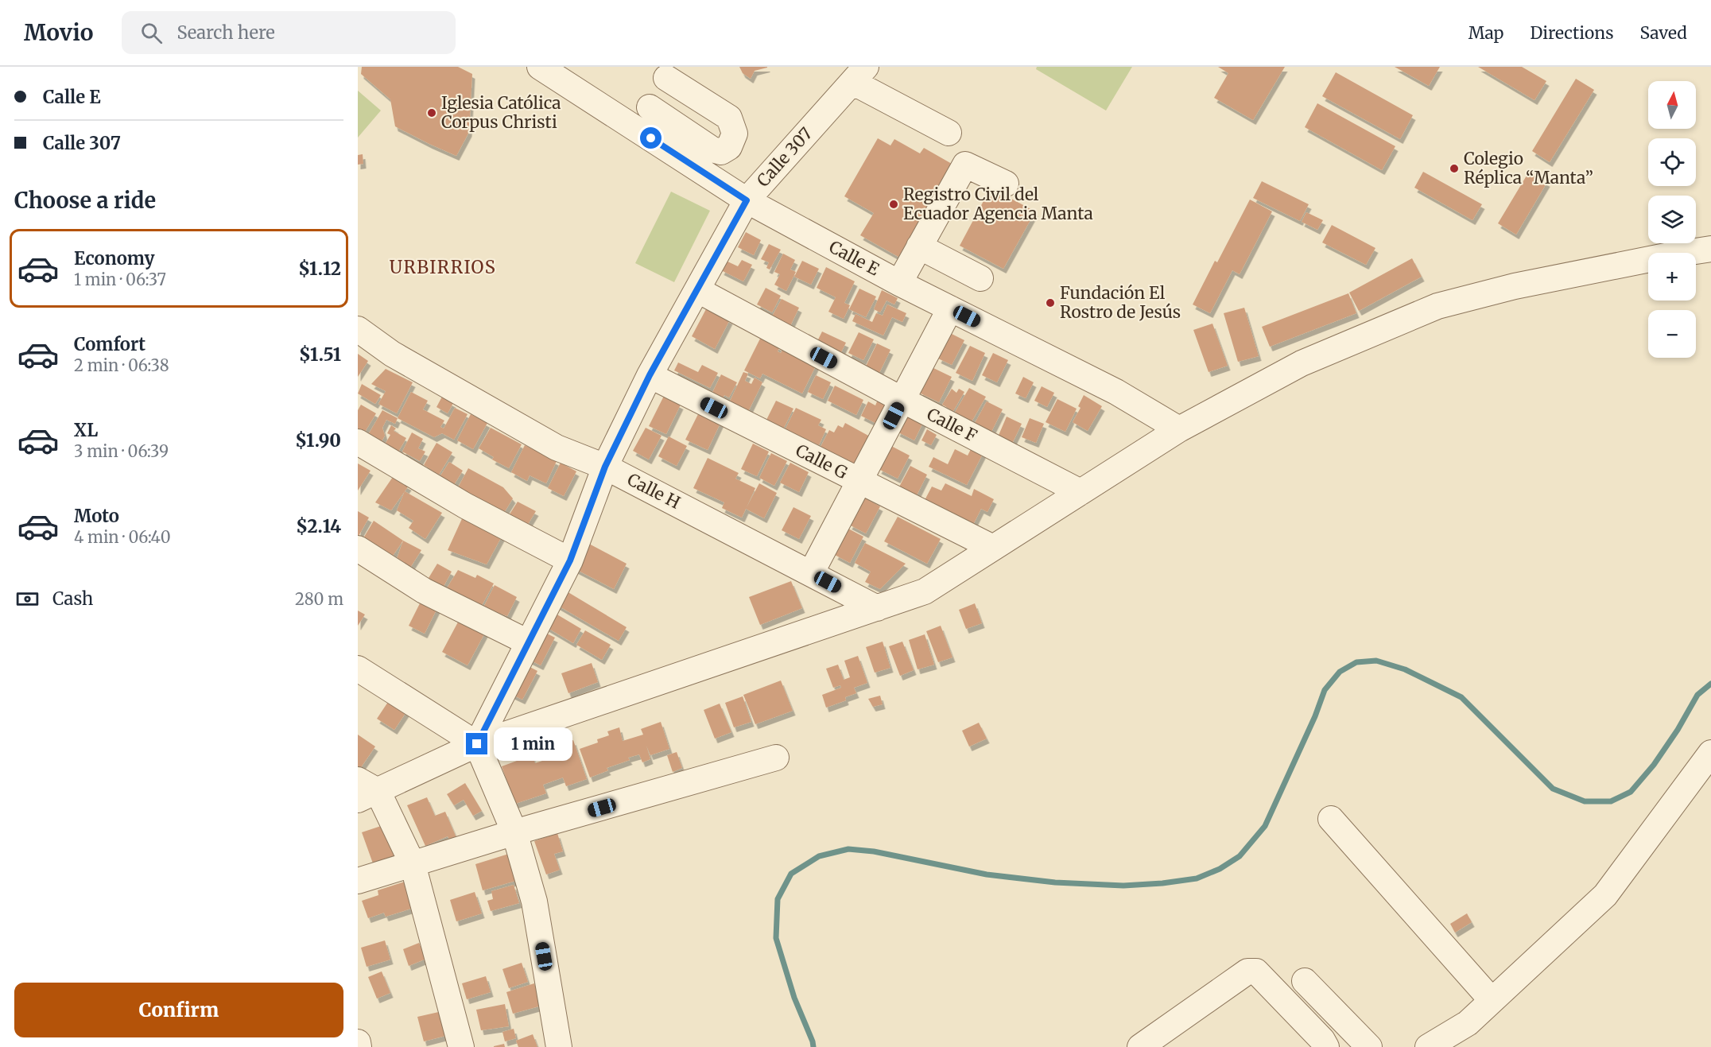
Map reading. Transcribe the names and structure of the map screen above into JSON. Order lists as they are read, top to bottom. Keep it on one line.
{"streets":{"street":["Calle 307","Calle E","Calle F","Calle G","Calle H"]},"crossings":[["Calle 307","Calle E"],["Calle 307","Calle F"],["Calle 307","Calle G"],["Calle 307","Calle H"]],"districts":["URBIRRIOS"],"places":["Iglesia Católica Corpus Christi","Colegio Réplica “Manta”","Registro Civil del Ecuador Agencia Manta","Fundación El Rostro de Jesús"],"north":"top","page":{"header":"Movio","search":"Search here","nav":["Map","Directions","Saved"],"banner":["Calle E","Calle 307"],"map_buttons":["+","−"],"heading":"Choose a ride","list":[{"name":"Economy","note":"1 min · 06:37","value":"$1.12"},{"name":"Comfort","note":"2 min · 06:38","value":"$1.51"},{"name":"XL","note":"3 min · 06:39","value":"$1.90"},{"name":"Moto","note":"4 min · 06:40","value":"$2.14"}],"pay":["Cash","280 m"],"bubble":"1 min","buttons":"Confirm"}}
